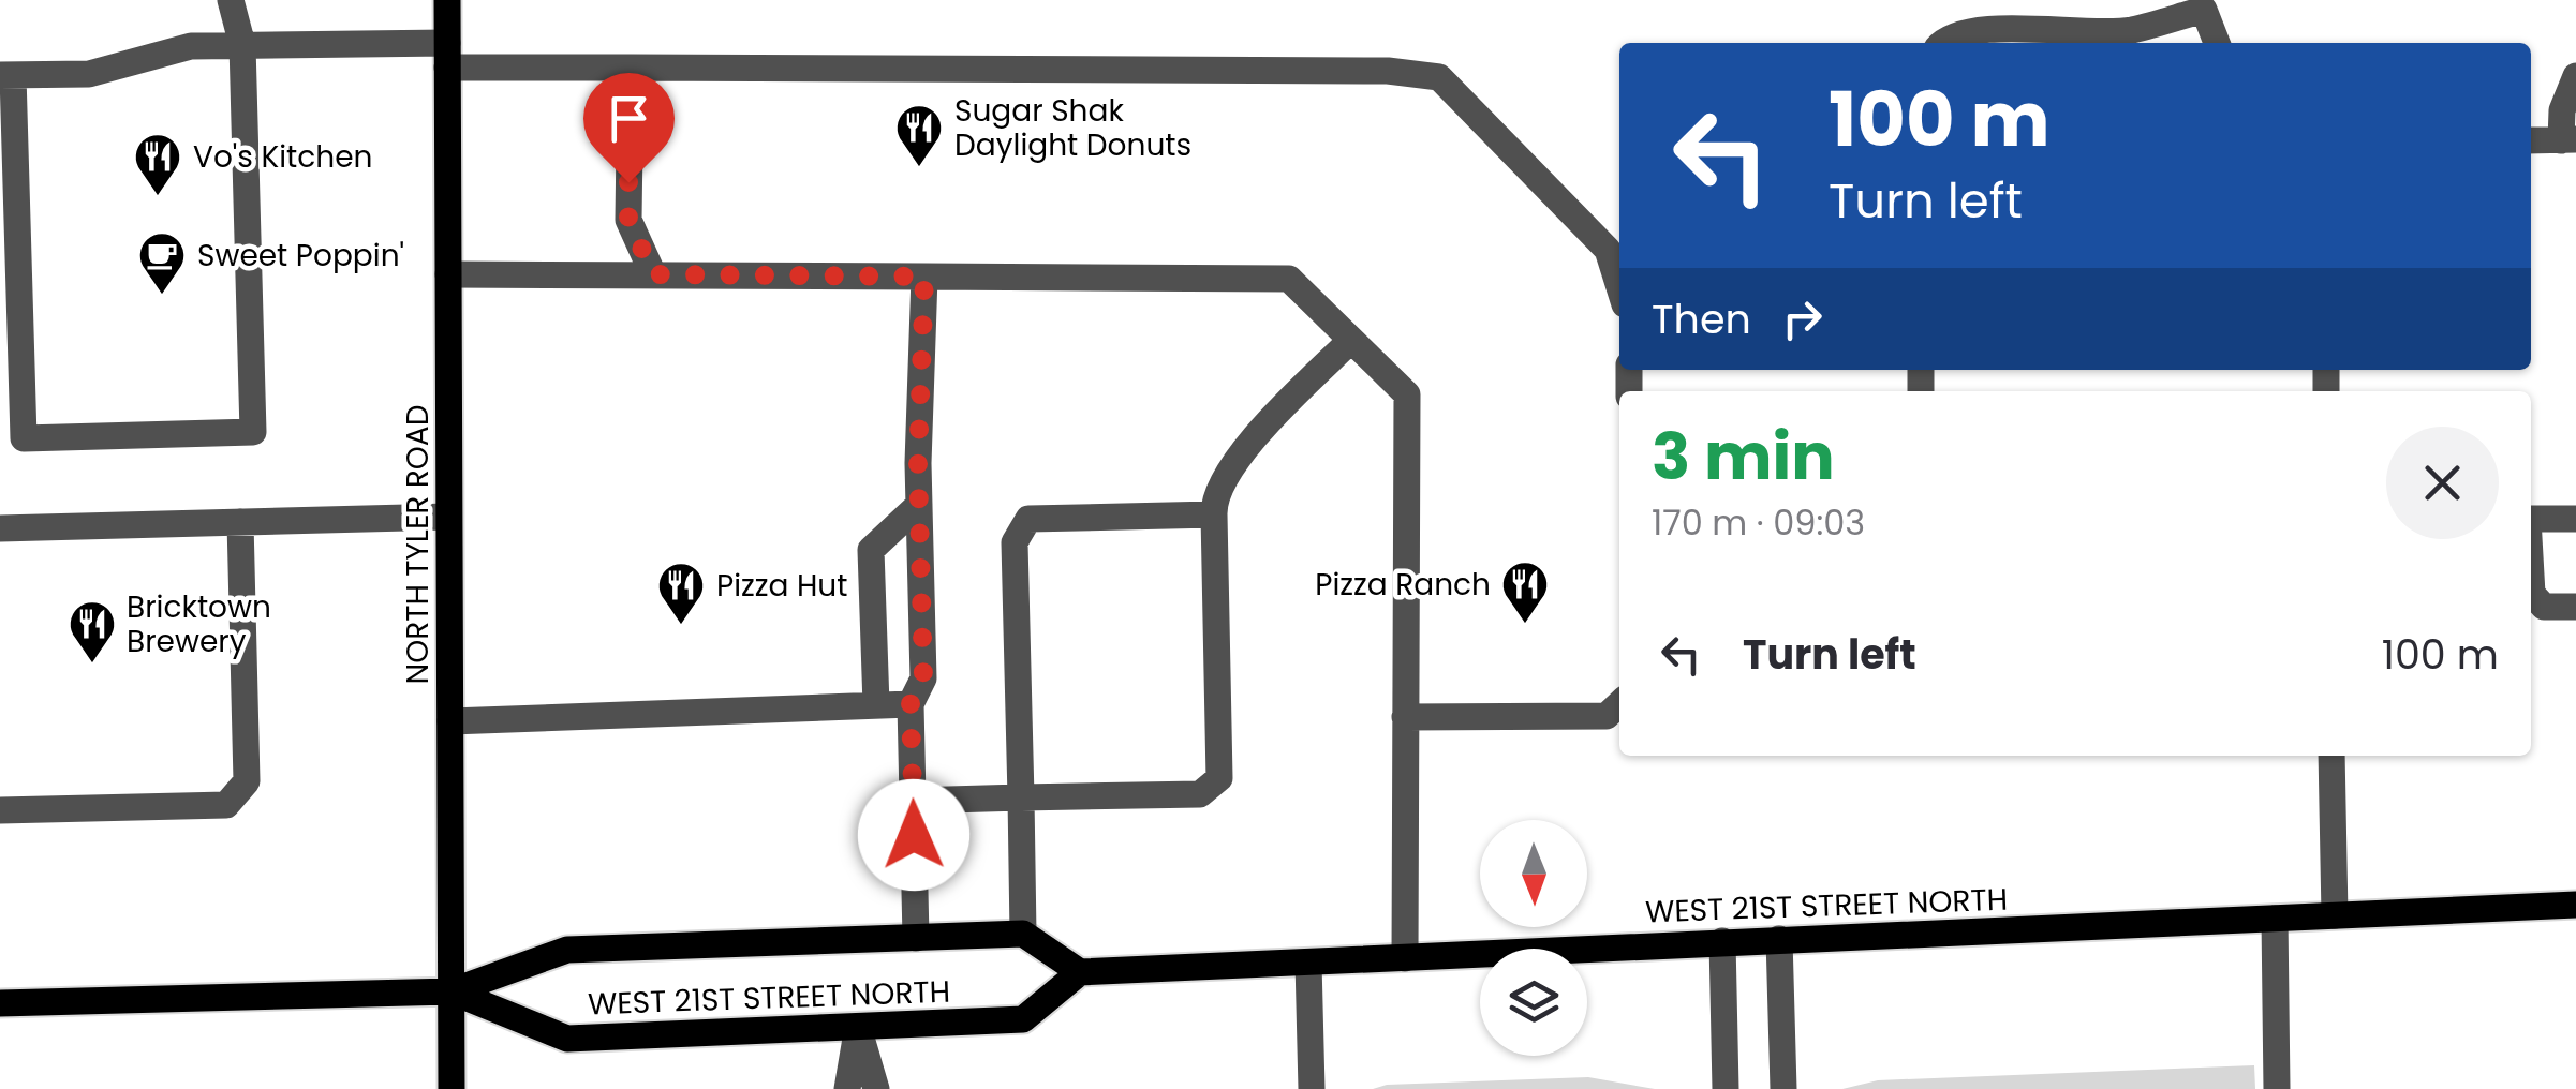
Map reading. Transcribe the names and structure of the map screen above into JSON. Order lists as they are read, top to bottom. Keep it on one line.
{"streets":{"main road":["NORTH TYLER ROAD","WEST 21ST STREET NORTH"]},"crossings":[["NORTH TYLER ROAD","WEST 21ST STREET NORTH"]],"places":{"restaurant":["Sugar Shak Daylight Donuts","Vo's Kitchen","Pizza Ranch","Pizza Hut","Bricktown Brewery"],"cafe":["Sweet Poppin'"]},"north":"bottom","page":{"turn":["100 m","Turn left"],"then":"Then","heading":["3 min","170 m · 09:03"],"list":[{"name":"Turn left","value":"100 m"}]}}
